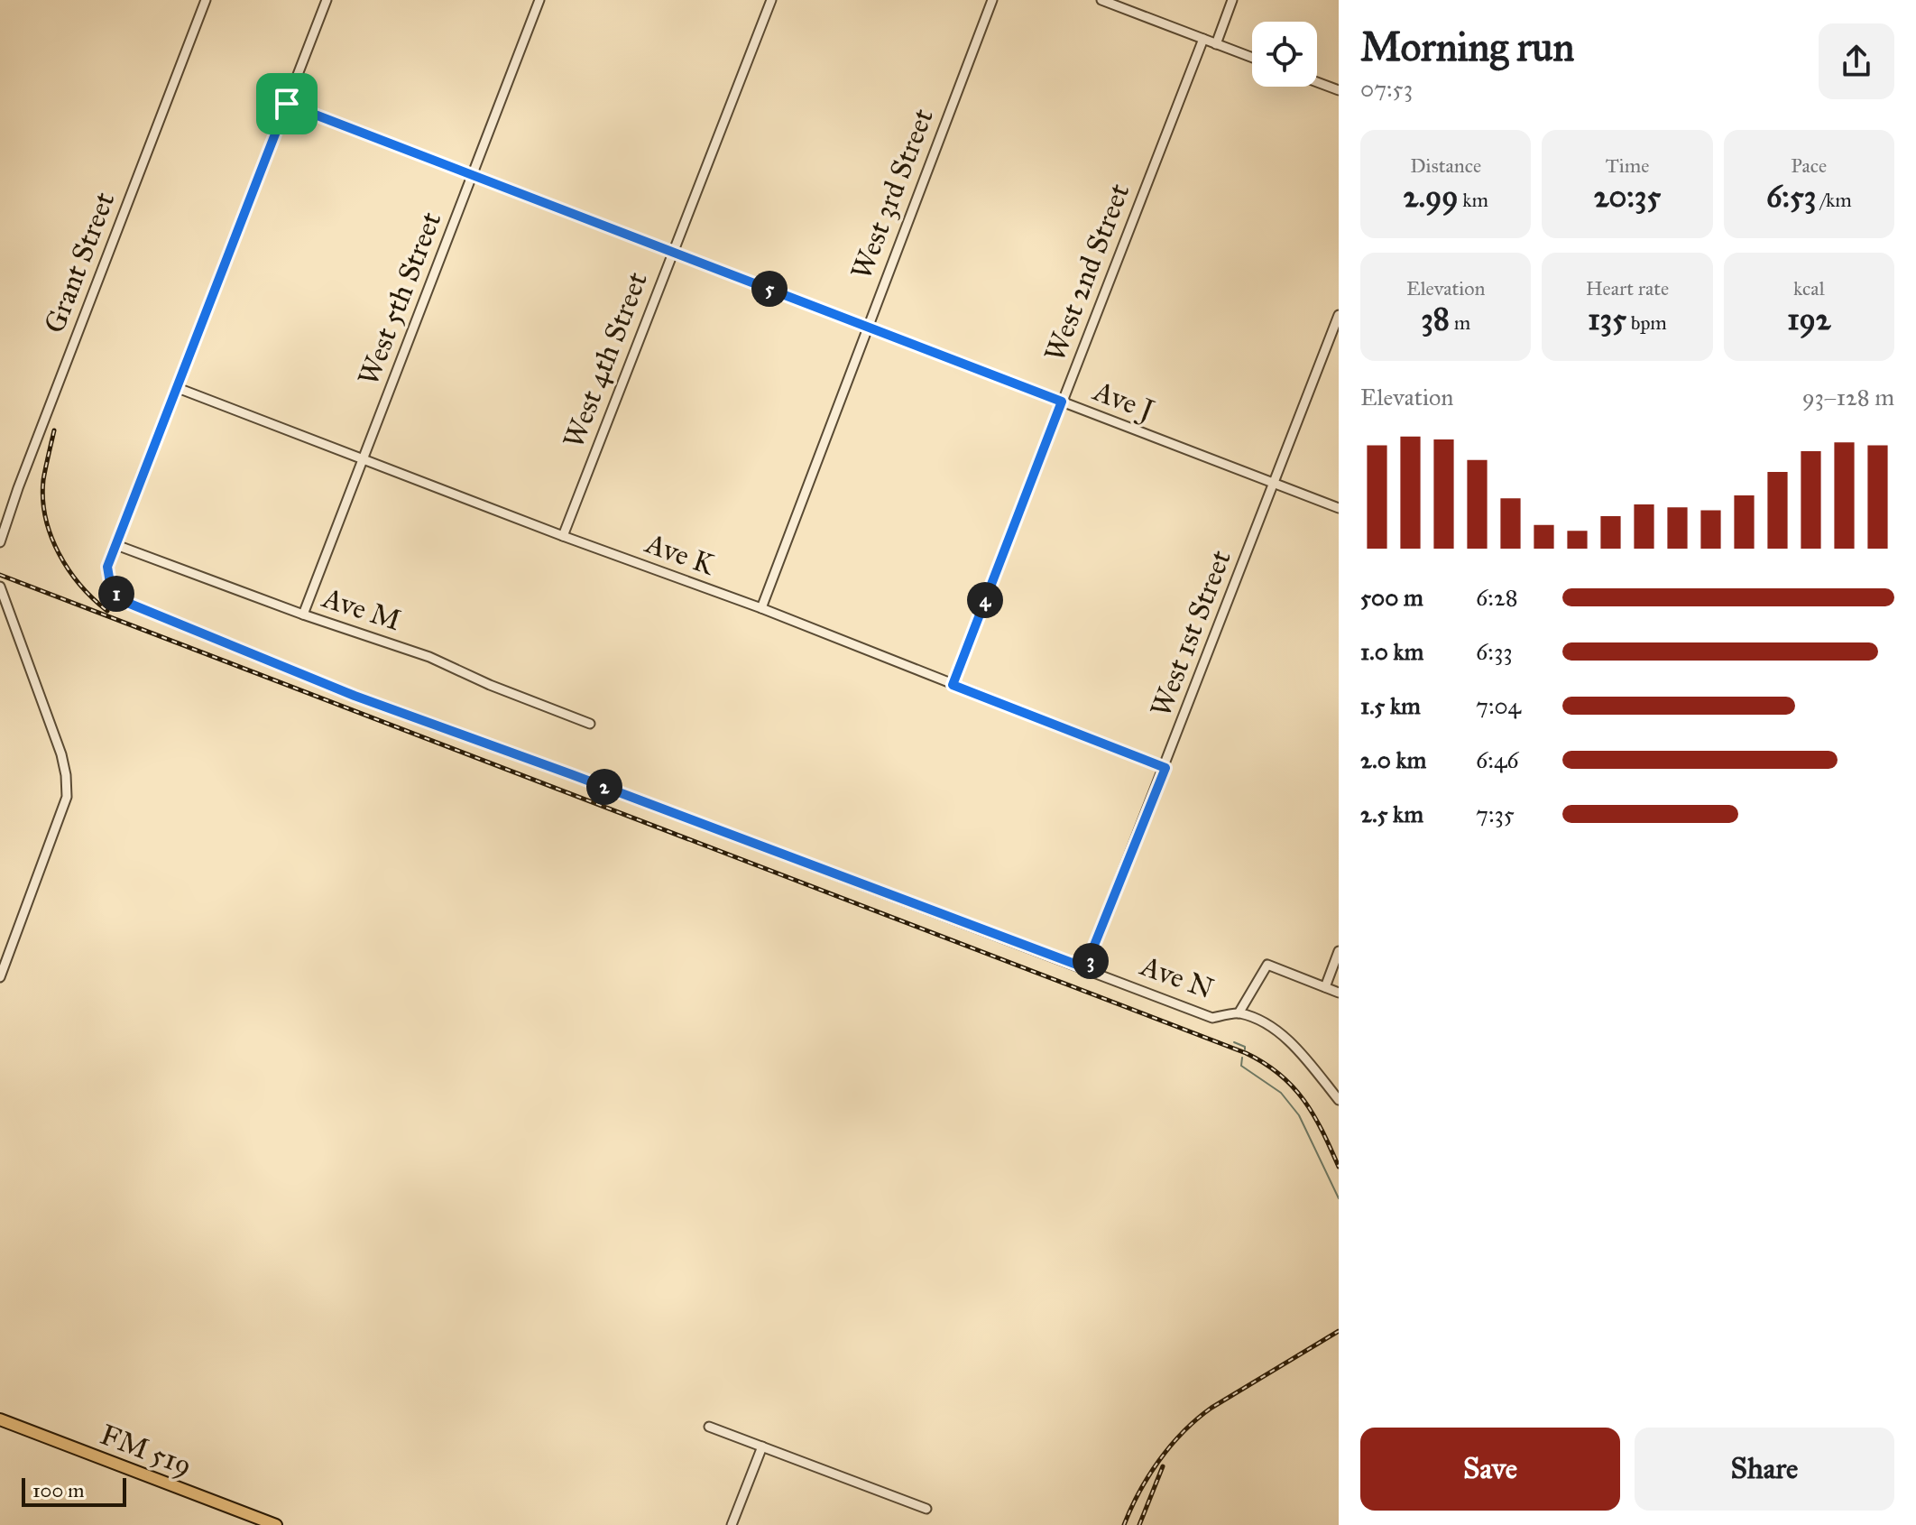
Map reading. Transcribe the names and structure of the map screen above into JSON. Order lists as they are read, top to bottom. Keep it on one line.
{"streets":{"main road":["FM 519"],"street":["West 3rd Street","Grant Street","West 2nd Street","West 5th Street","West 4th Street","Ave J","Ave K","Ave M","West 1st Street","Ave N"]},"crossings":[["West 3rd Street","Ave J"],["West 3rd Street","Ave K"],["West 2nd Street","Ave J"],["West 2nd Street","Ave K"],["West 5th Street","Ave J"],["West 5th Street","Ave K"],["West 5th Street","Ave M"],["West 4th Street","Ave J"],["West 4th Street","Ave K"],["Ave J","West 1st Street"],["Ave K","West 1st Street"],["Ave M","Ave N"],["West 1st Street","Ave N"]],"scale_bar":"100 m","page":{"heading":["Morning run","07:53"],"stats":[["Distance","2.99 km"],["Time","20:35"],["Pace","6:53 /km"],["Elevation","38 m"],["Heart rate","135 bpm"],["kcal","192"]],"pins":["5","1","4","2","3"],"chart":["Elevation","93–128 m"],"list":[{"name":"500 m","note":"6:28"},{"name":"1.0 km","note":"6:33"},{"name":"1.5 km","note":"7:04"},{"name":"2.0 km","note":"6:46"},{"name":"2.5 km","note":"7:35"}],"buttons":["Save","Share"],"scale":"100 m"}}
